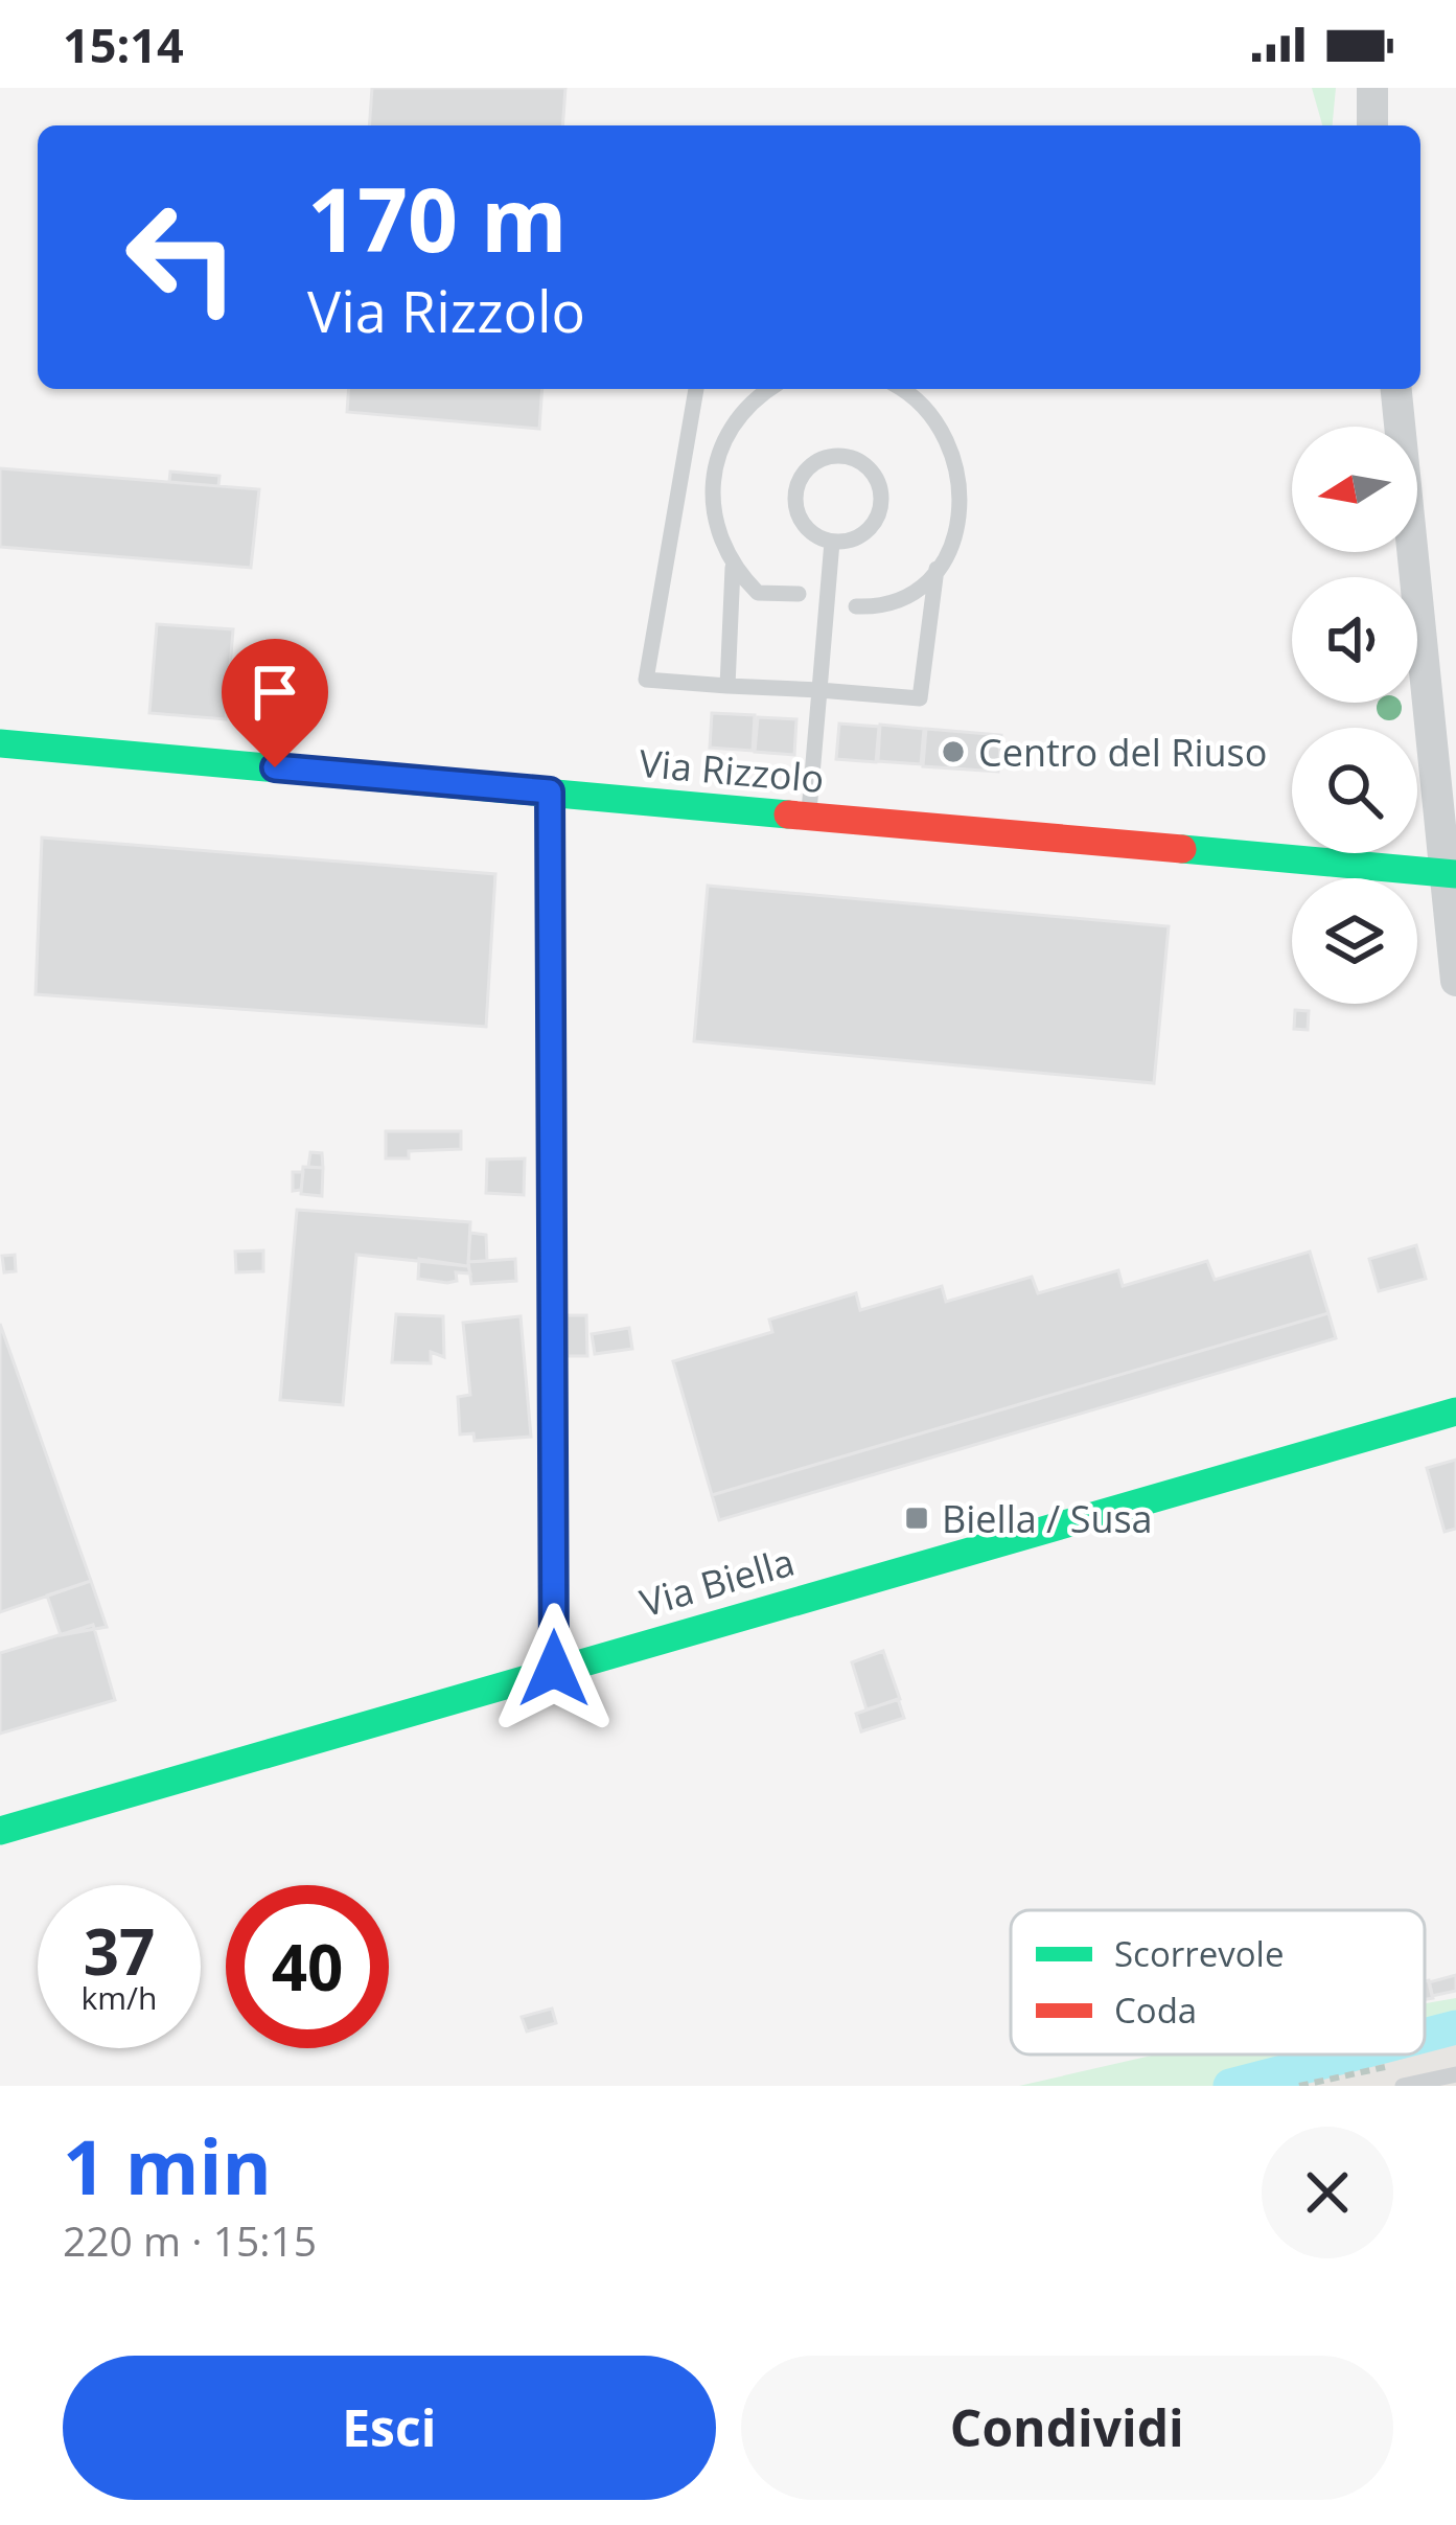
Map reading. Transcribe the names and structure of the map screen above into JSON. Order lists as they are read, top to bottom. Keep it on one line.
{"streets":{"street":["Via Rizzolo","Via Biella"]},"places":{"other":["Centro del Riuso"],"transit":["Biella / Susa"]},"legend":["Scorrevole","Coda"],"north":"left","page":{"status":"15:14","turn":["170 m","Via Rizzolo"],"speed":"37 km/h","limit":"40","heading":["1 min","220 m · 15:15"],"buttons":["Esci","Condividi"]}}
